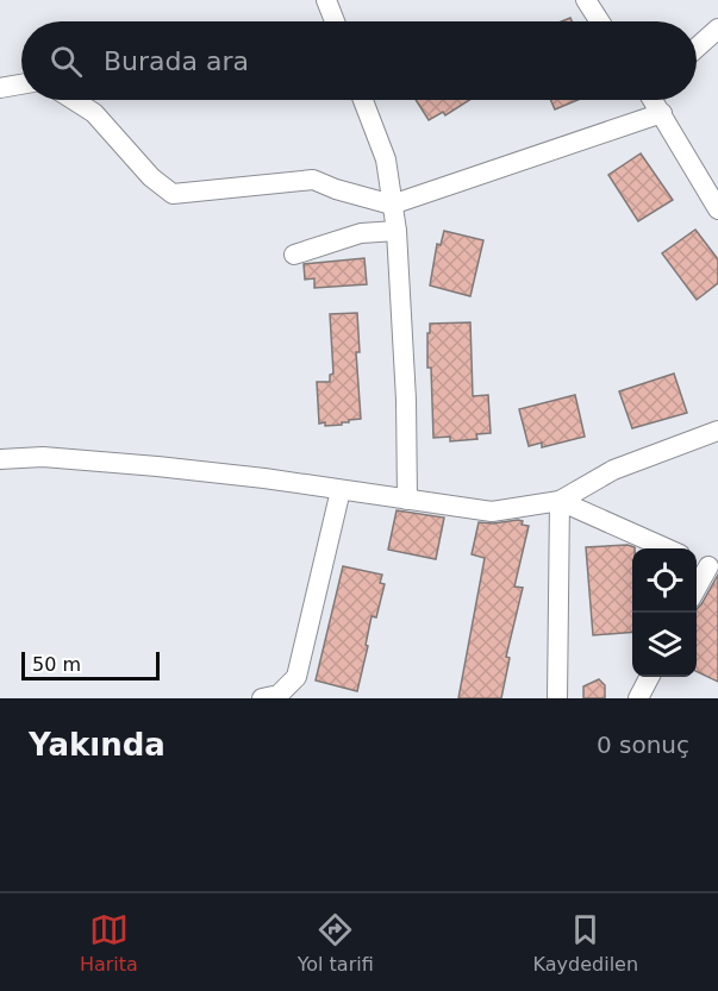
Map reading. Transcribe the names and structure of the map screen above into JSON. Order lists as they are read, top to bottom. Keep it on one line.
{"scale_bar":"50 m","page":{"search":"Burada ara","scale":"50 m","heading":["Yakında","0 sonuç"],"nav":["Harita","Yol tarifi","Kaydedilen"]}}
